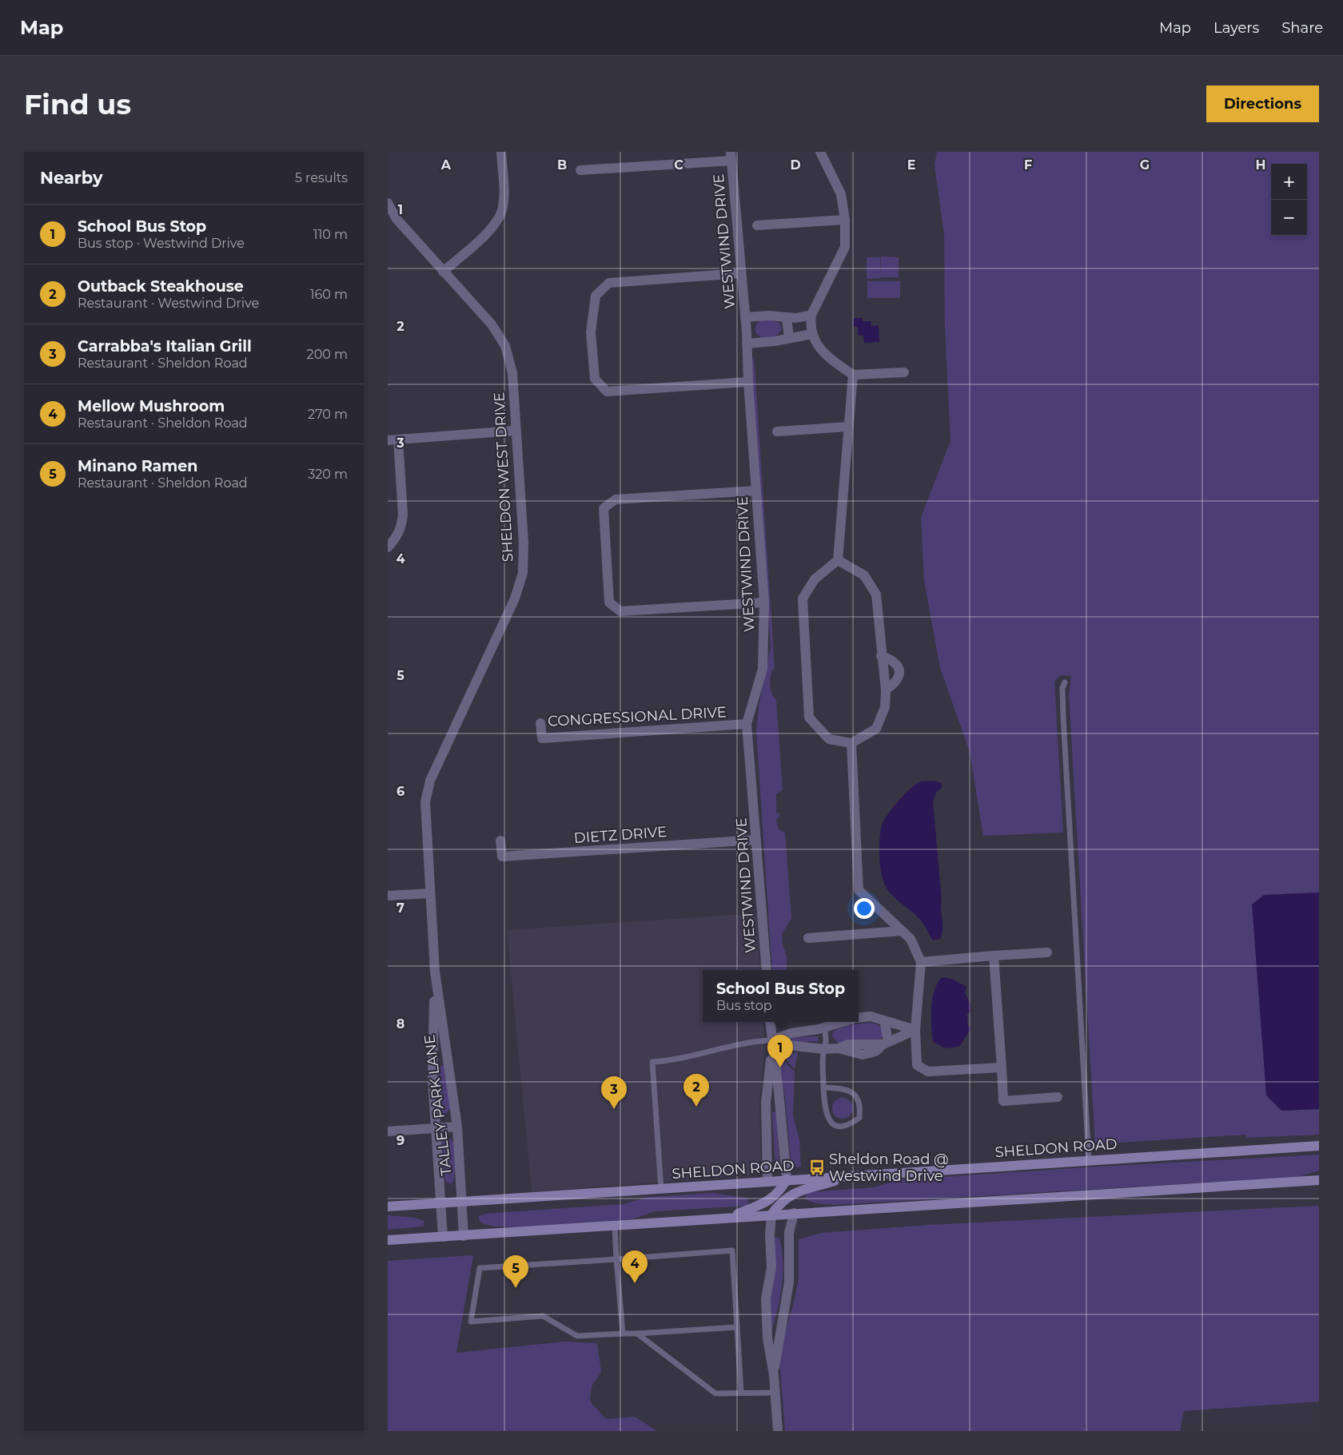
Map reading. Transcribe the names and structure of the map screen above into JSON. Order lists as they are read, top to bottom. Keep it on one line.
{"streets":{"main road":["SHELDON ROAD"],"street":["WESTWIND DRIVE","SHELDON WEST DRIVE","CONGRESSIONAL DRIVE","DIETZ DRIVE","TALLEY PARK LANE"]},"crossings":[["WESTWIND DRIVE","CONGRESSIONAL DRIVE"],["WESTWIND DRIVE","DIETZ DRIVE"],["SHELDON WEST DRIVE","TALLEY PARK LANE"],["TALLEY PARK LANE","SHELDON ROAD"]],"places":{"bus stop":["Sheldon Road @ Westwind Drive"]},"page":{"header":"Map","nav":["Map","Layers","Share"],"buttons":"Directions","title":"Find us","heading":["Nearby","5 results"],"map_buttons":["+","−"],"list":[{"mark":"1","name":"School Bus Stop","note":"Bus stop · Westwind Drive","value":"110 m"},{"mark":"2","name":"Outback Steakhouse","note":"Restaurant · Westwind Drive","value":"160 m"},{"mark":"3","name":"Carrabba's Italian Grill","note":"Restaurant · Sheldon Road","value":"200 m"},{"mark":"4","name":"Mellow Mushroom","note":"Restaurant · Sheldon Road","value":"270 m"},{"mark":"5","name":"Minano Ramen","note":"Restaurant · Sheldon Road","value":"320 m"}],"popup":["School Bus Stop","Bus stop"],"pins":["1","2","3","4","5"]},"grid":{"columns":["A","B","C","D","E","F","G","H"],"rows":["1","2","3","4","5","6","7","8","9"]}}
